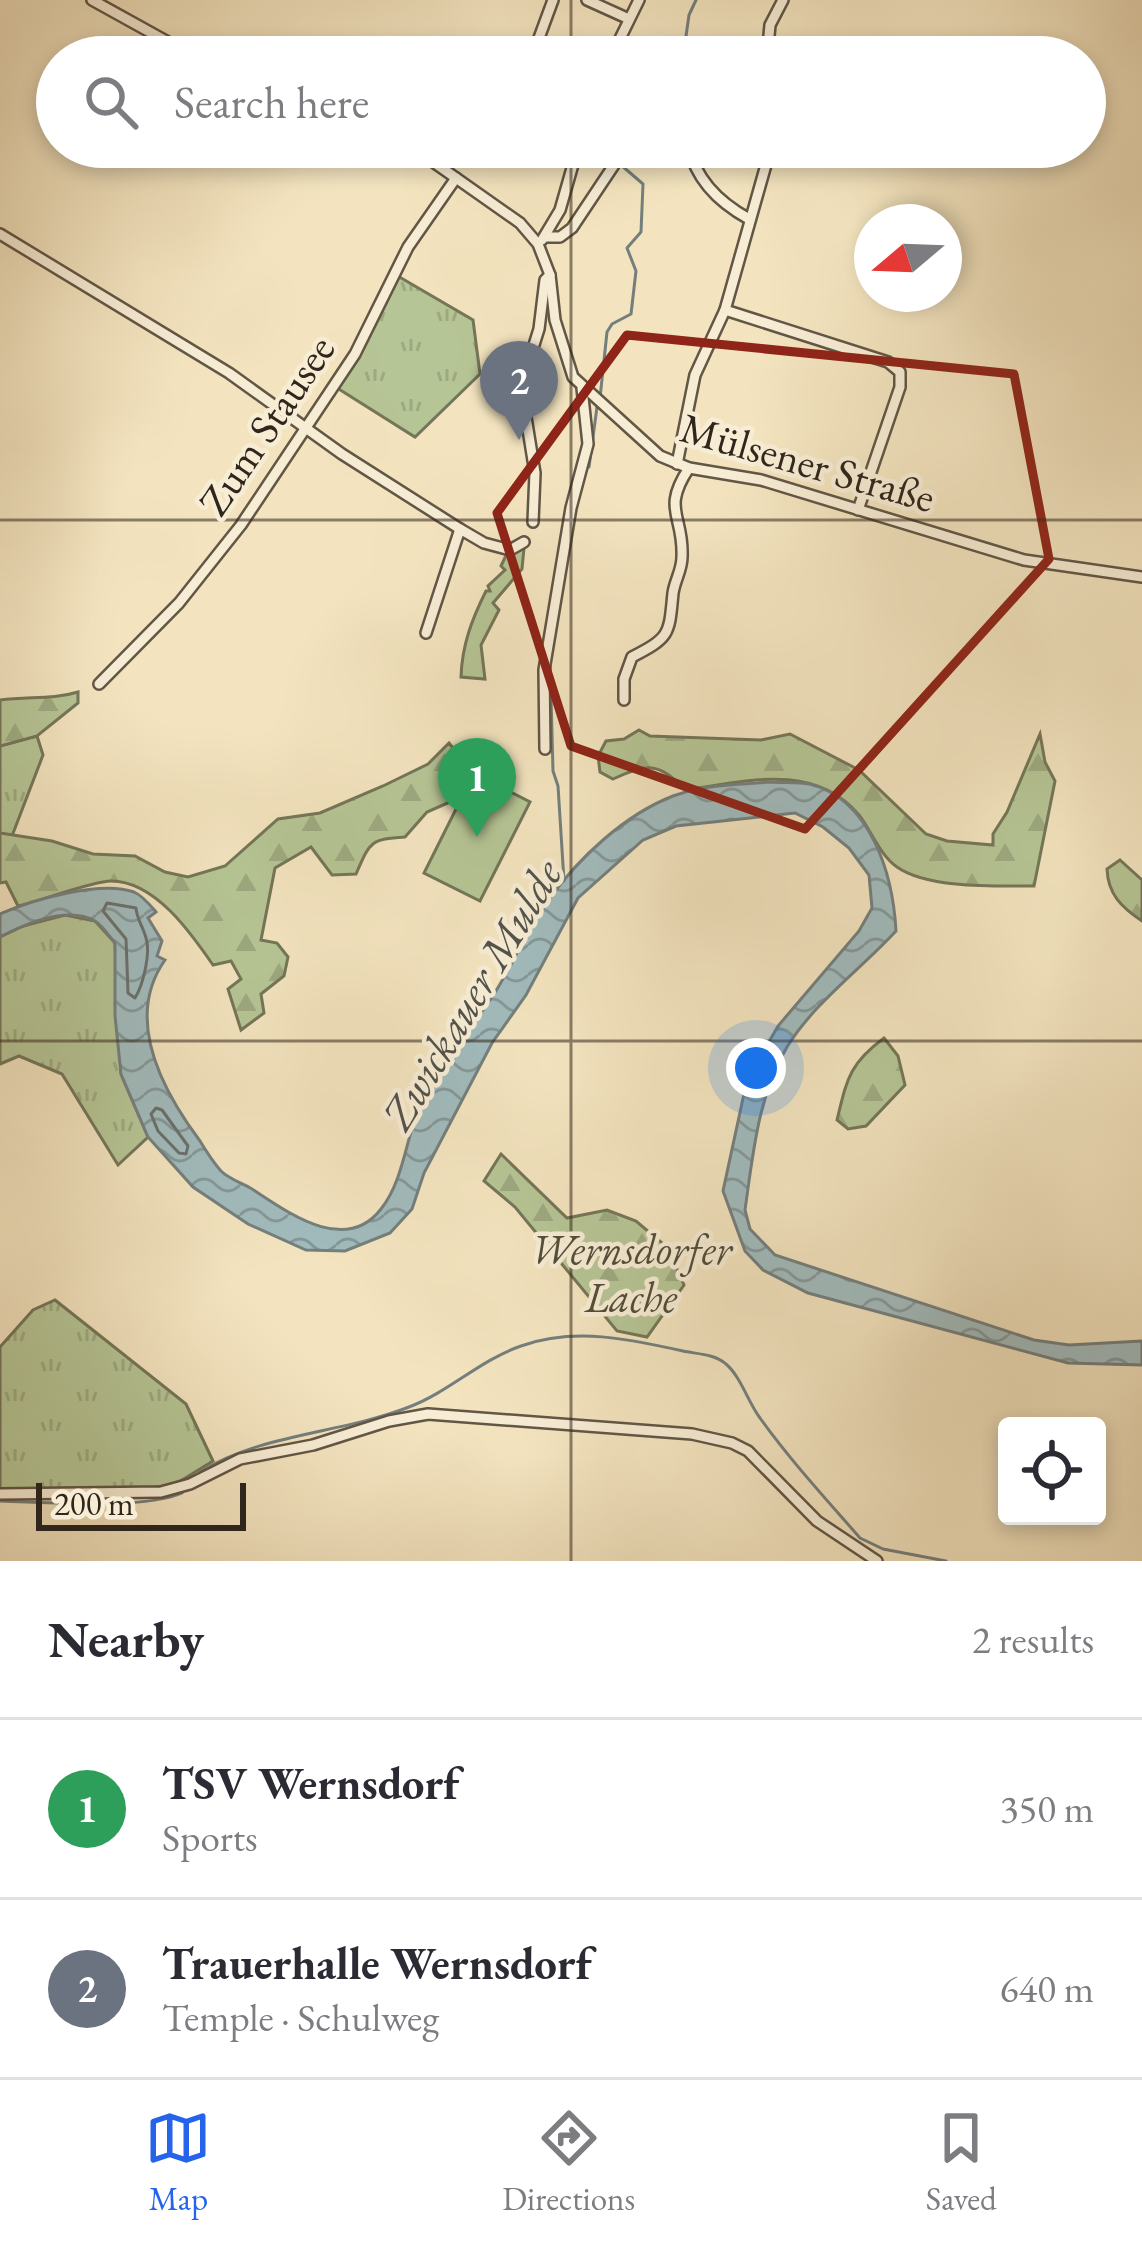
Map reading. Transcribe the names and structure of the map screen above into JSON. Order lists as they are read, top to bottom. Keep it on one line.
{"streets":{"street":["Zum Stausee","Mülsener Straße"]},"crossings":[["Zum Stausee","Mülsener Straße"]],"water":["Zwickauer Mulde"],"parks":["Wernsdorfer Lache"],"scale_bar":"200 m","north":"left","page":{"search":"Search here","pins":["2","1"],"scale":"200 m","heading":["Nearby","2 results"],"list":[{"mark":"1","name":"TSV Wernsdorf","note":"Sports","value":"350 m"},{"mark":"2","name":"Trauerhalle Wernsdorf","note":"Temple · Schulweg","value":"640 m"}],"nav":["Map","Directions","Saved"]}}
